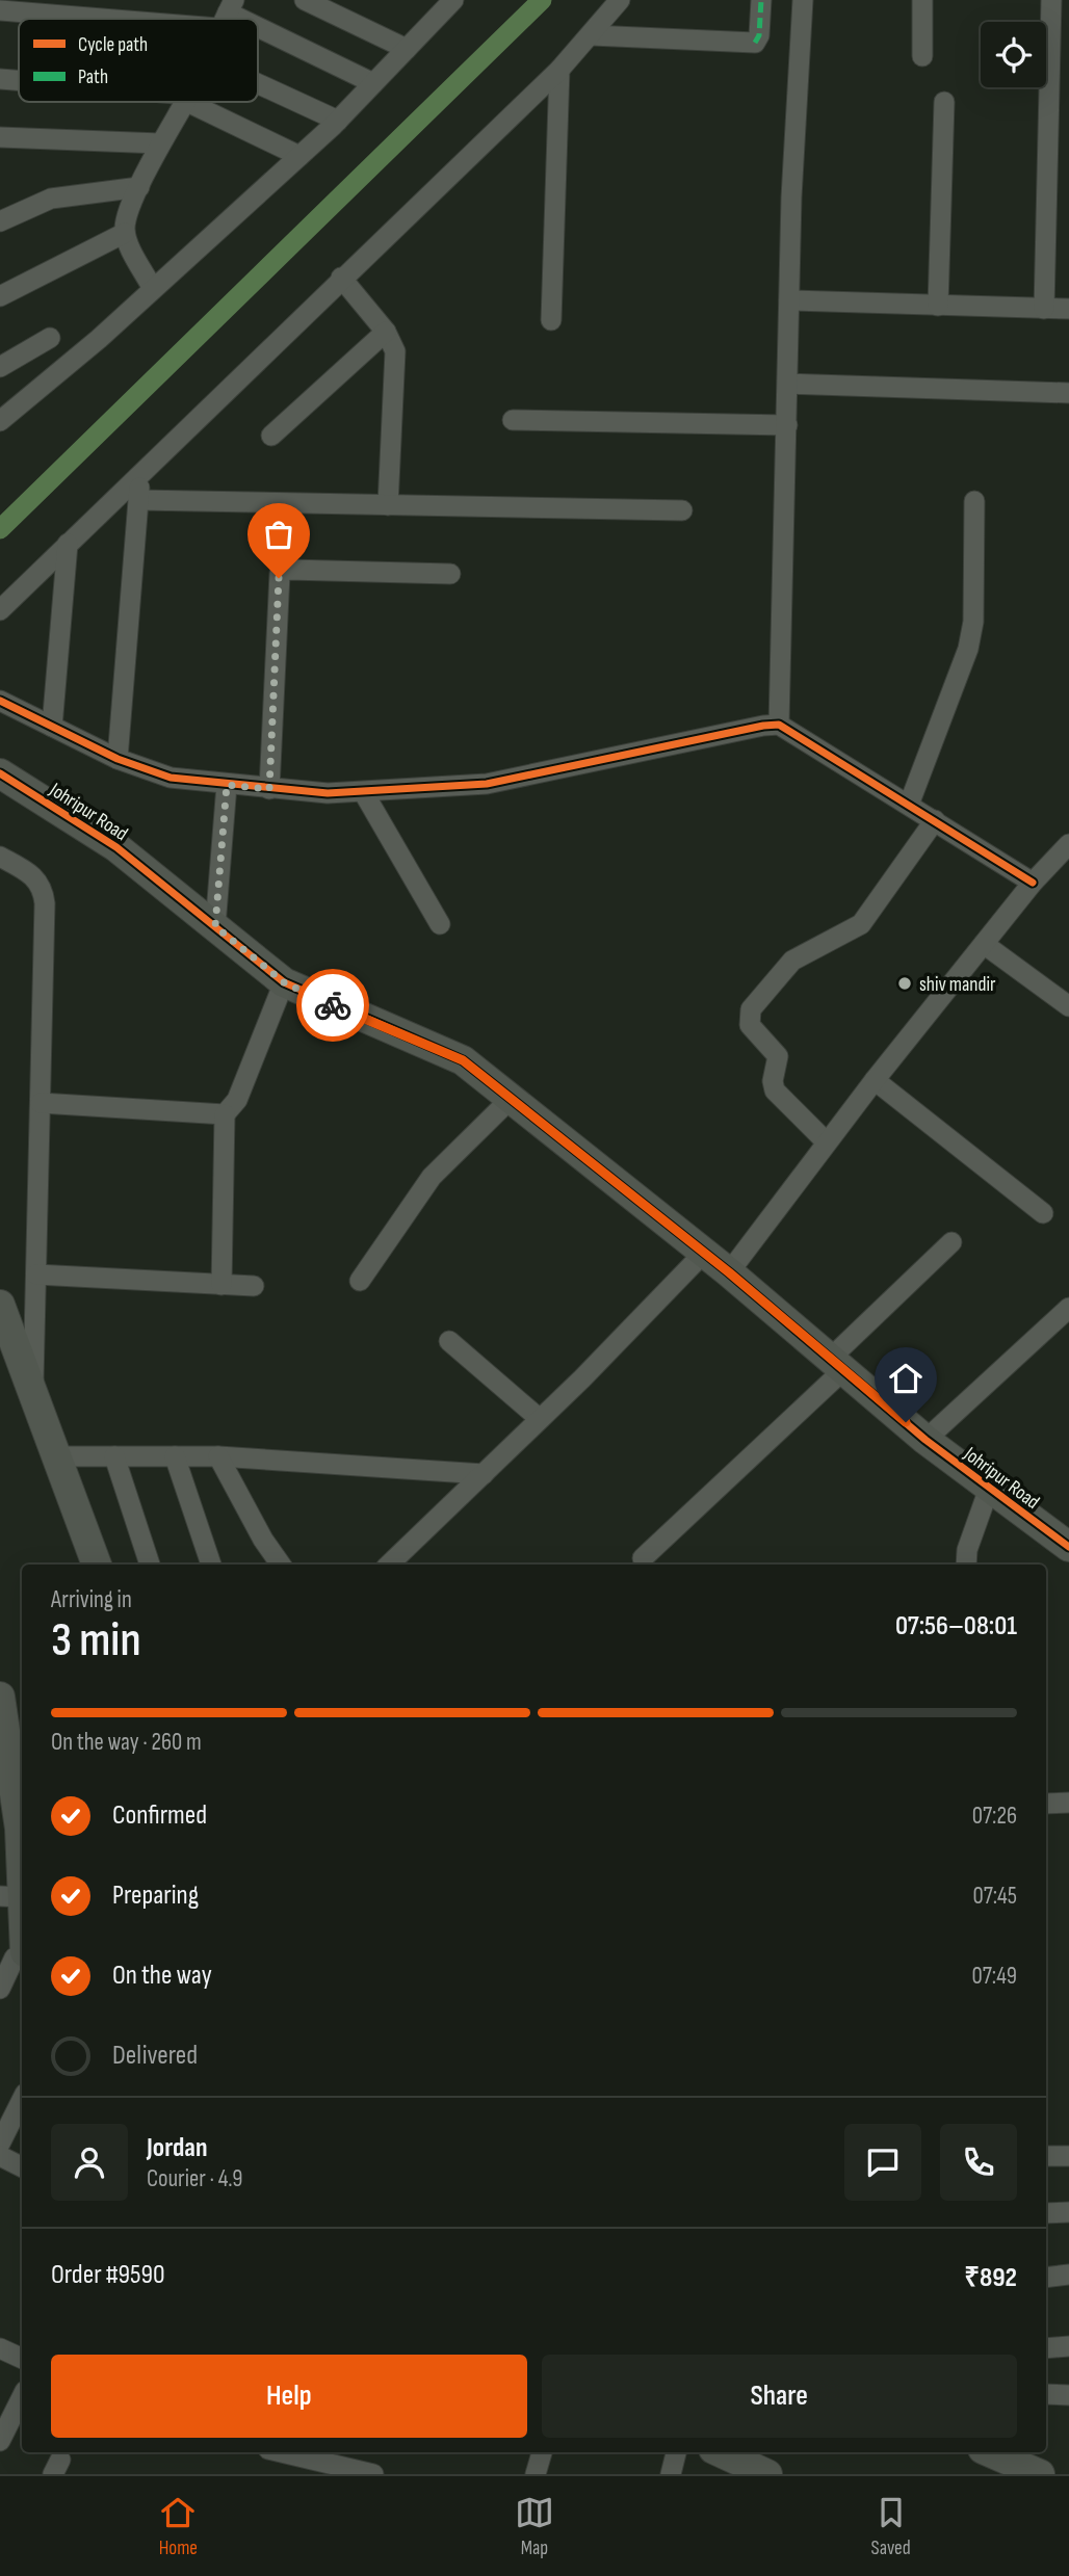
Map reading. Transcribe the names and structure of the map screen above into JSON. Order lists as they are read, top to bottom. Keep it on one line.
{"streets":{"street":["Johripur Road"]},"places":["shiv mandir"],"legend":["Cycle path","Path"],"page":{"heading":["3 min","Arriving in","07:56–08:01"],"panel":["Jordan","Courier · 4.9","Order #9590","₹892"],"bar":"On the way · 260 m","list":[["Confirmed","07:26"],["Preparing","07:45"],["On the way","07:49"],"Delivered"],"buttons":["Help","Share"],"tabs":["Home","Map","Saved"]}}
